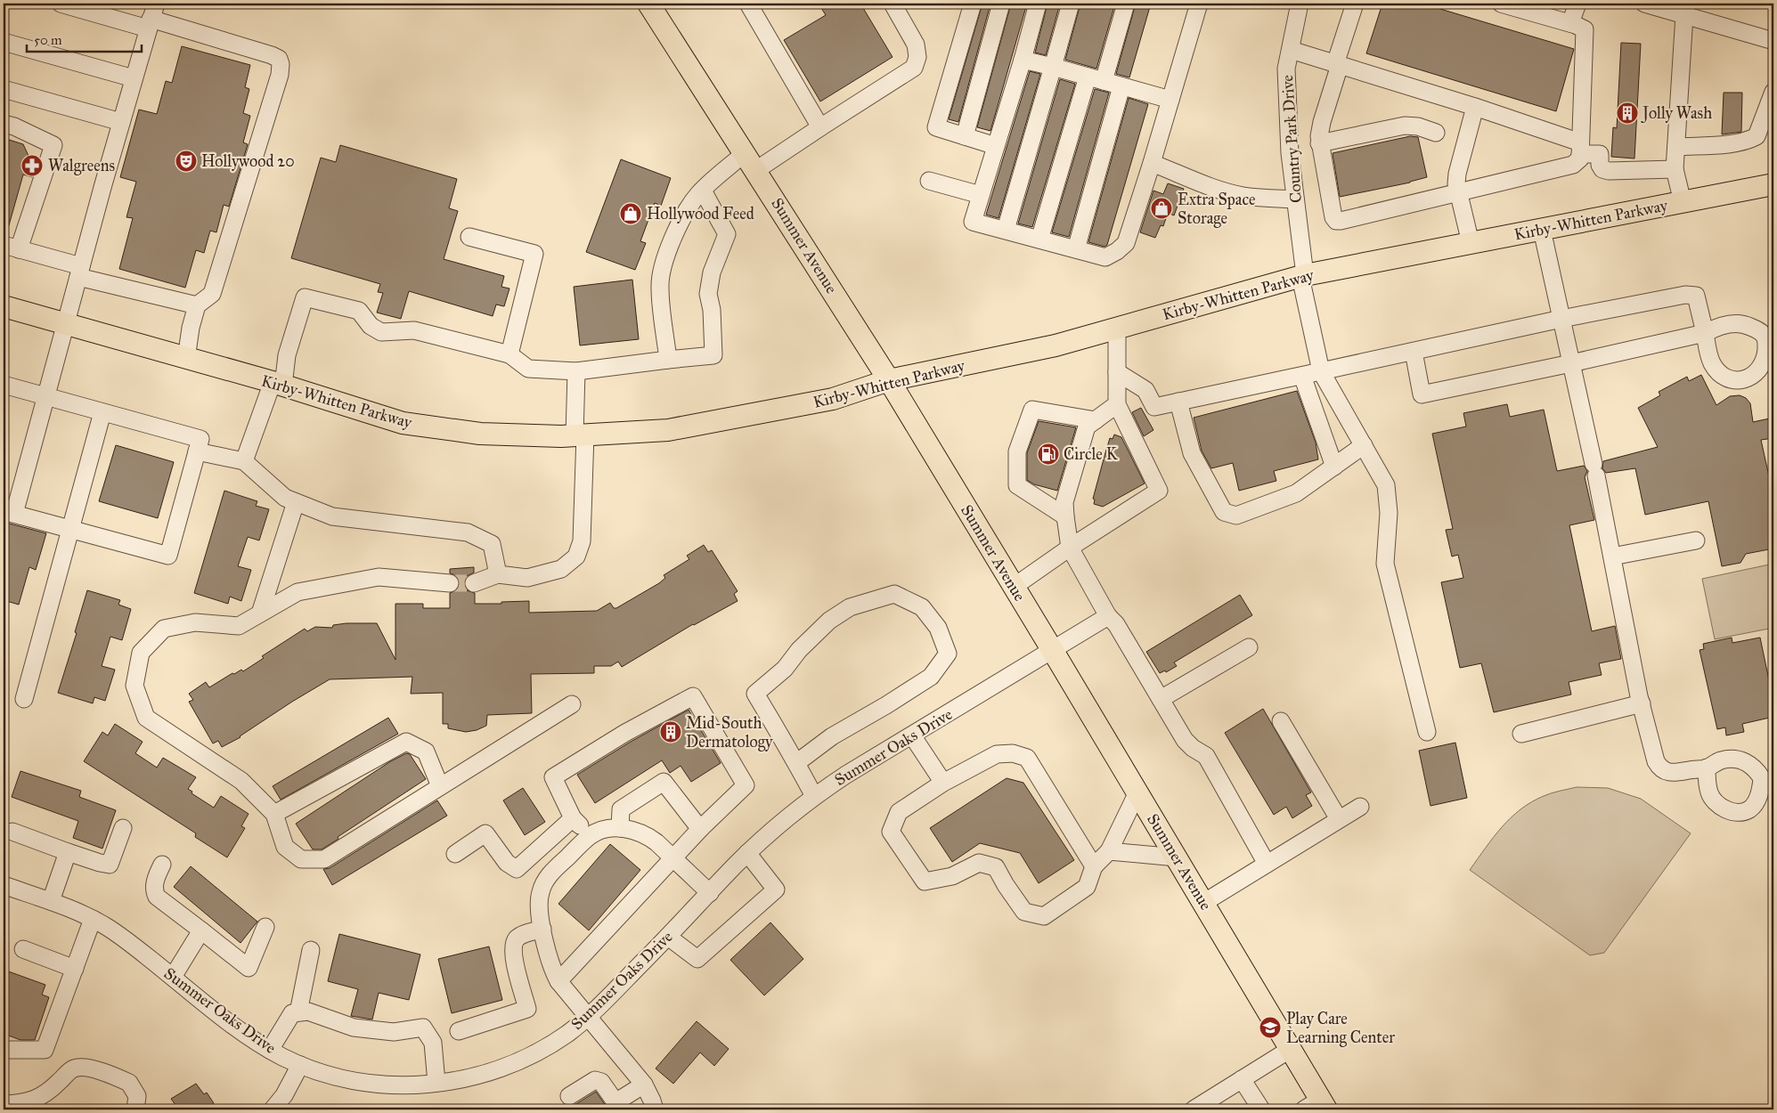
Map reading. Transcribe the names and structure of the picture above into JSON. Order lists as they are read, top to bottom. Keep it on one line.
{"streets":{"main road":["Kirby-Whitten Parkway","Summer Avenue"],"street":["Country Park Drive","Summer Oaks Drive"]},"crossings":[["Country Park Drive","Kirby-Whitten Parkway"],["Kirby-Whitten Parkway","Summer Avenue"],["Summer Avenue","Summer Oaks Drive"]],"places":{"building":["Jolly Wash","Mid-South Dermatology"],"theatre":["Hollywood 20"],"pharmacy":["Walgreens"],"shop":["Extra Space Storage","Hollywood Feed"],"fuel station":["Circle K"],"school or university":["Play Care Learning Center"]},"scale_bar":"50 m"}
